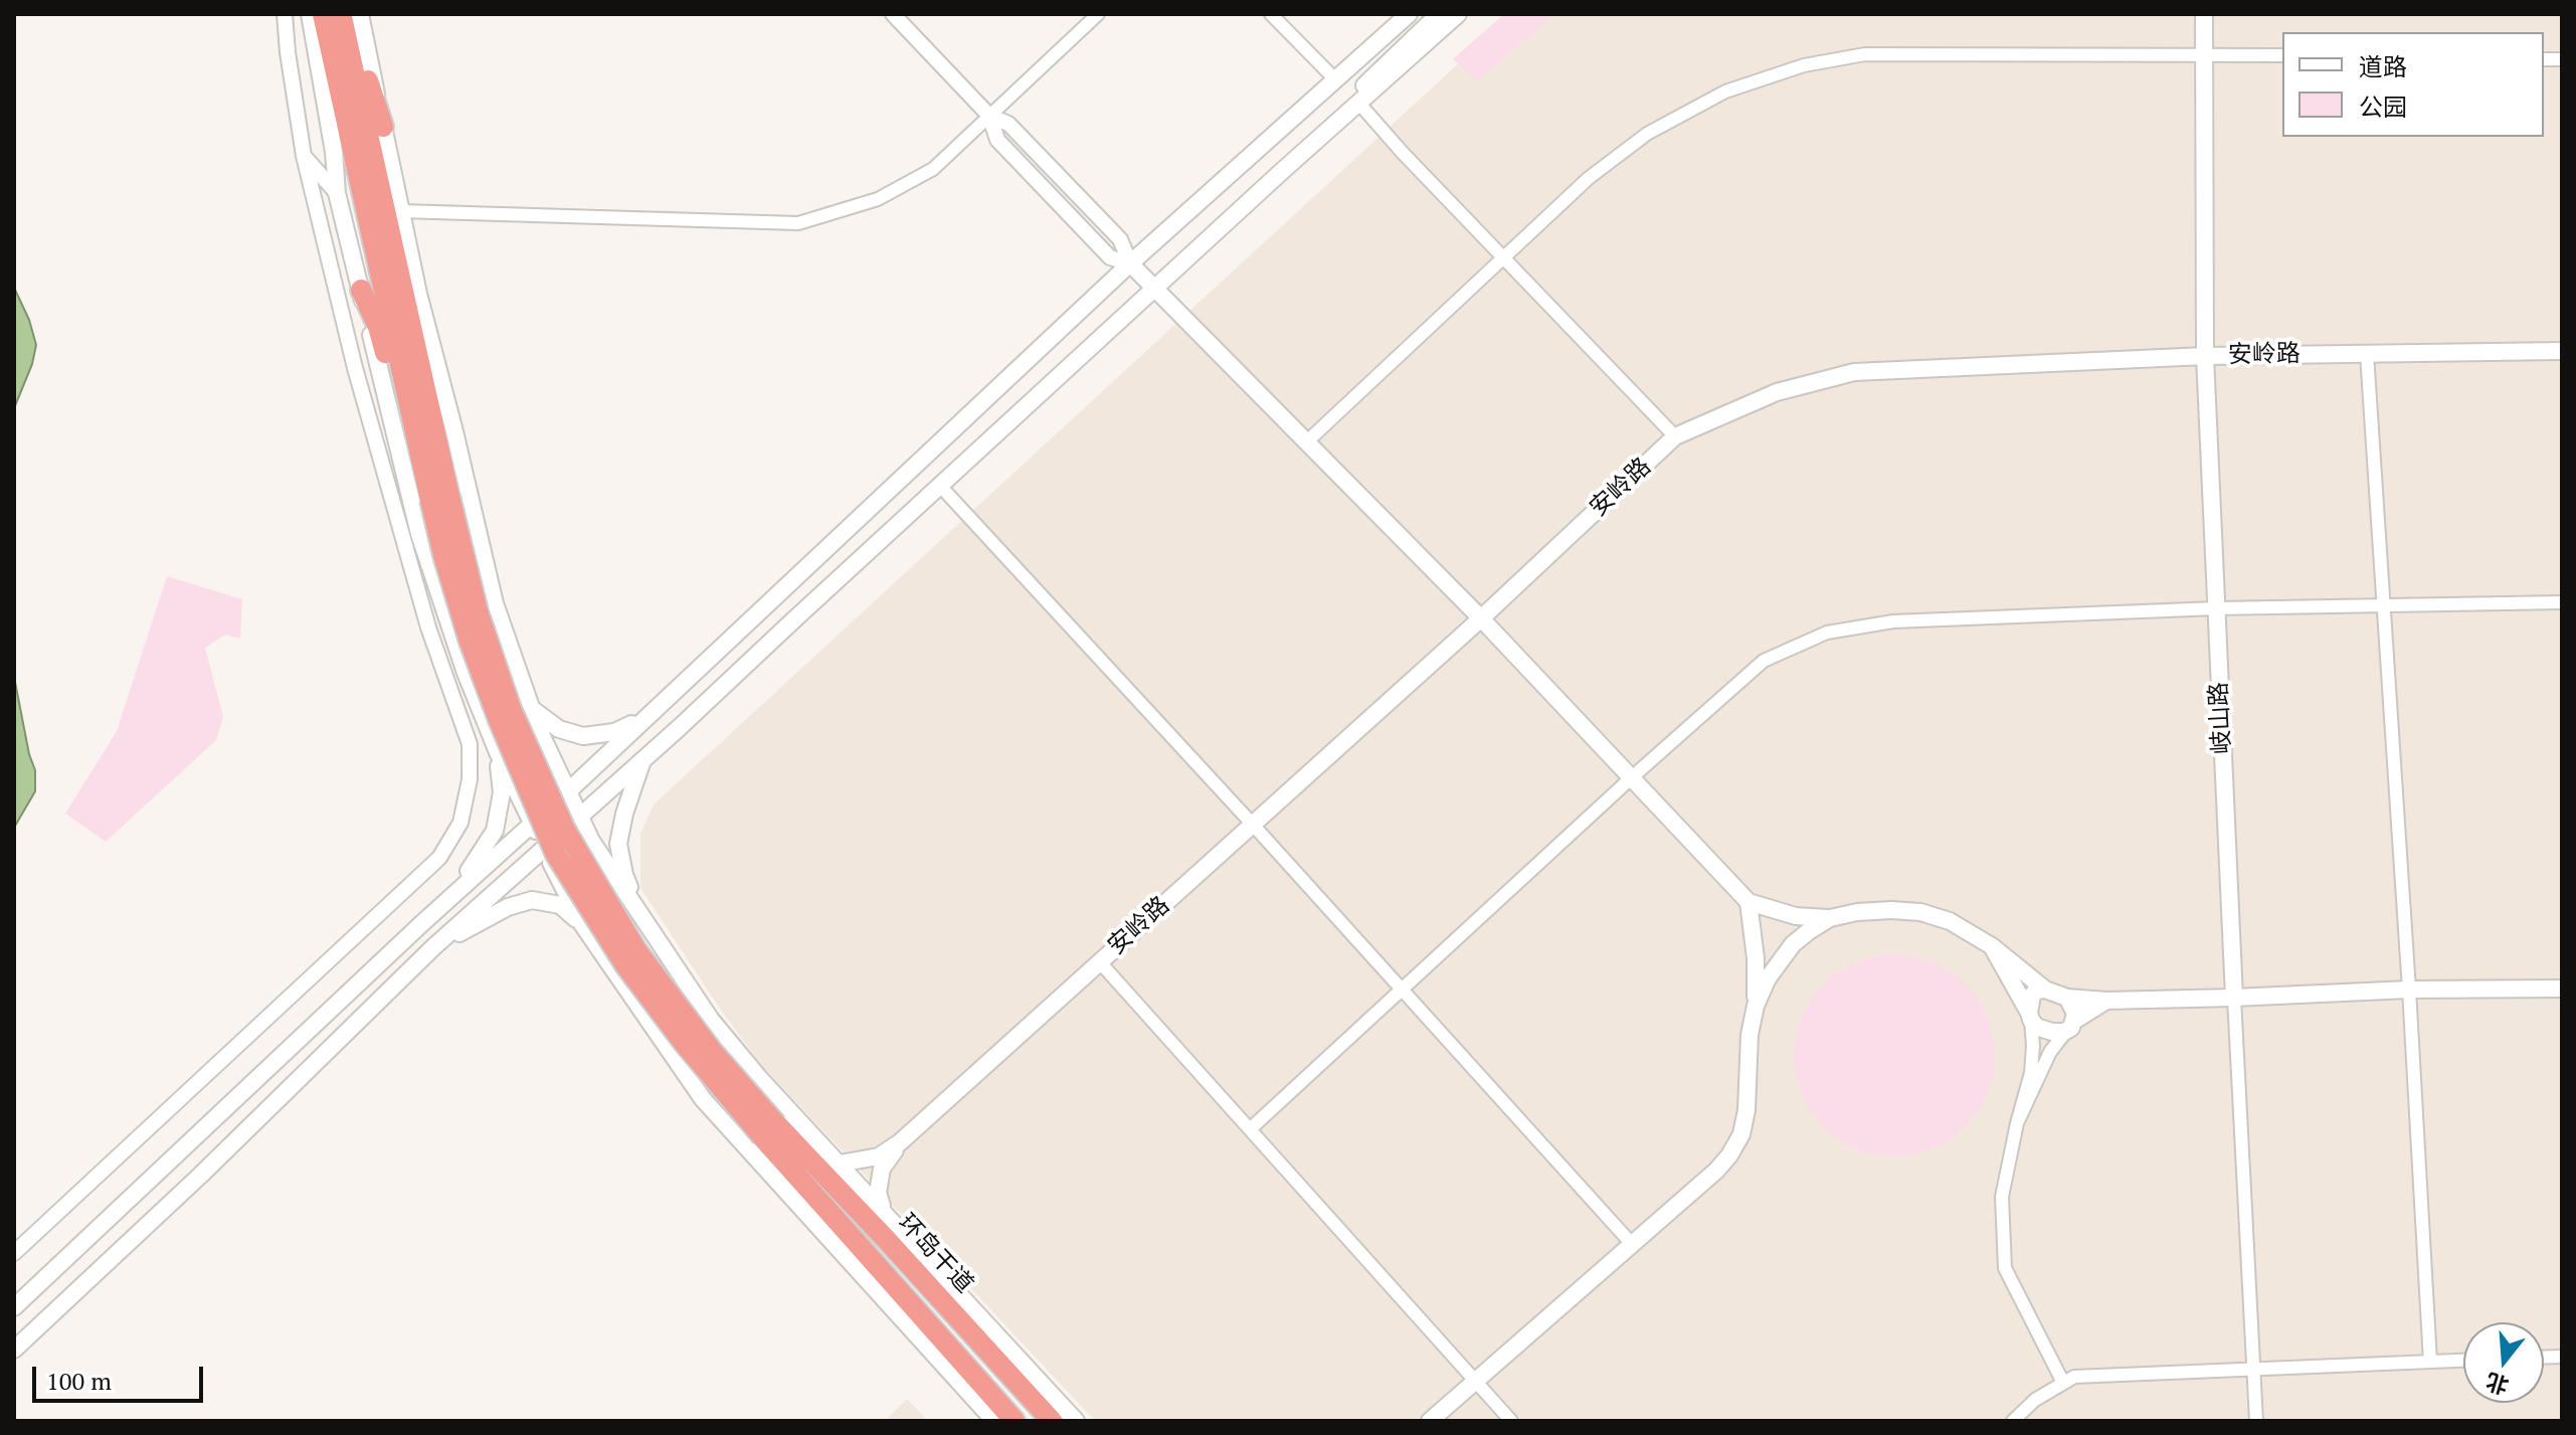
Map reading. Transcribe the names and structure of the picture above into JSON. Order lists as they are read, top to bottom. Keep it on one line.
{"streets":{"highway":["环岛干道"],"main road":["安岭路","岐山路"]},"crossings":[["安岭路","岐山路"]],"legend":["道路","公园"],"scale_bar":"100 m","north":"bottom"}
